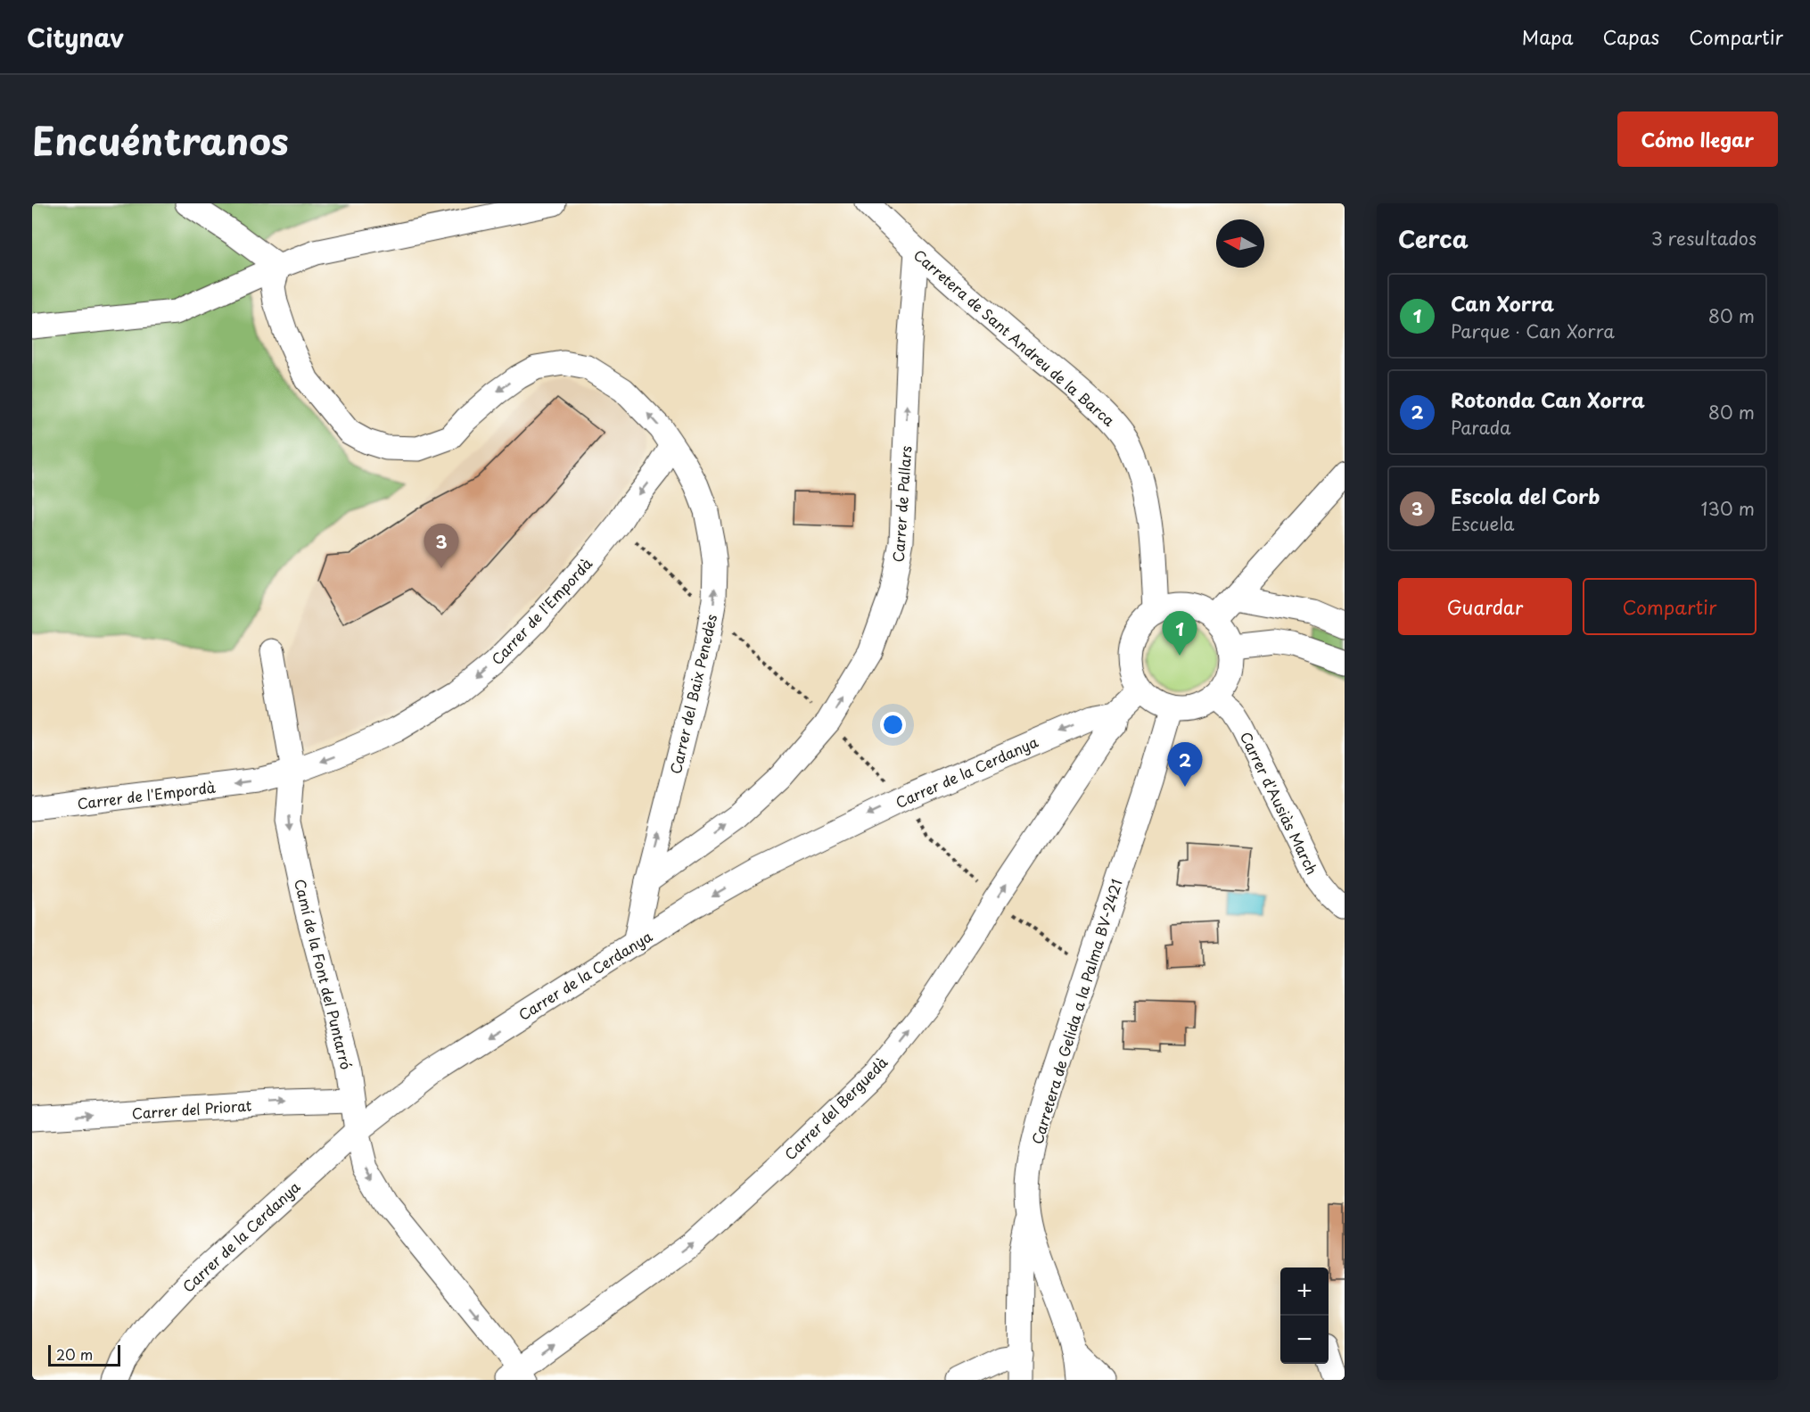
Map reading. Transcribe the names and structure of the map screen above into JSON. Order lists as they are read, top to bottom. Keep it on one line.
{"streets":{"street":["Carretera de Sant Andreu de la Barca","Carrer de Pallars","Carrer de l'Empordà","Carrer del Baix Penedès","Carrer de la Cerdanya","Carrer d'Ausiàs March","Camí de la Font del Puntarró","Carretera de Gelida a la Palma BV-2421","Carrer del Berguedà","Carrer del Priorat"]},"crossings":[["Carretera de Sant Andreu de la Barca","Carrer de Pallars"],["Carretera de Sant Andreu de la Barca","Carrer de la Cerdanya"],["Carretera de Sant Andreu de la Barca","Carrer d'Ausiàs March"],["Carretera de Sant Andreu de la Barca","Carretera de Gelida a la Palma BV-2421"],["Carrer de Pallars","Carrer del Baix Penedès"],["Carrer de l'Empordà","Carrer del Baix Penedès"],["Carrer de l'Empordà","Camí de la Font del Puntarró"],["Carrer del Baix Penedès","Carrer de la Cerdanya"],["Carrer de la Cerdanya","Carrer d'Ausiàs March"],["Carrer de la Cerdanya","Camí de la Font del Puntarró"],["Carrer de la Cerdanya","Carretera de Gelida a la Palma BV-2421"],["Carrer de la Cerdanya","Carrer del Berguedà"],["Carrer d'Ausiàs March","Carretera de Gelida a la Palma BV-2421"],["Camí de la Font del Puntarró","Carrer del Berguedà"],["Camí de la Font del Puntarró","Carrer del Priorat"]],"one_way":["Carrer de Pallars","Carrer de l'Empordà","Carrer de la Cerdanya","Camí de la Font del Puntarró","Carrer del Berguedà","Carrer del Priorat"],"scale_bar":"20 m","north":"left","page":{"header":"Citynav","nav":["Mapa","Capas","Compartir"],"title":"Encuéntranos","buttons":["Cómo llegar",["Guardar","Compartir"]],"heading":["Cerca","3 resultados"],"list":[{"mark":"1","name":"Can Xorra","note":"Parque · Can Xorra","value":"80 m"},{"mark":"2","name":"Rotonda Can Xorra","note":"Parada","value":"80 m"},{"mark":"3","name":"Escola del Corb","note":"Escuela","value":"130 m"}],"pins":["3","1","2"],"map_buttons":["+","−"],"scale":"20 m"}}
